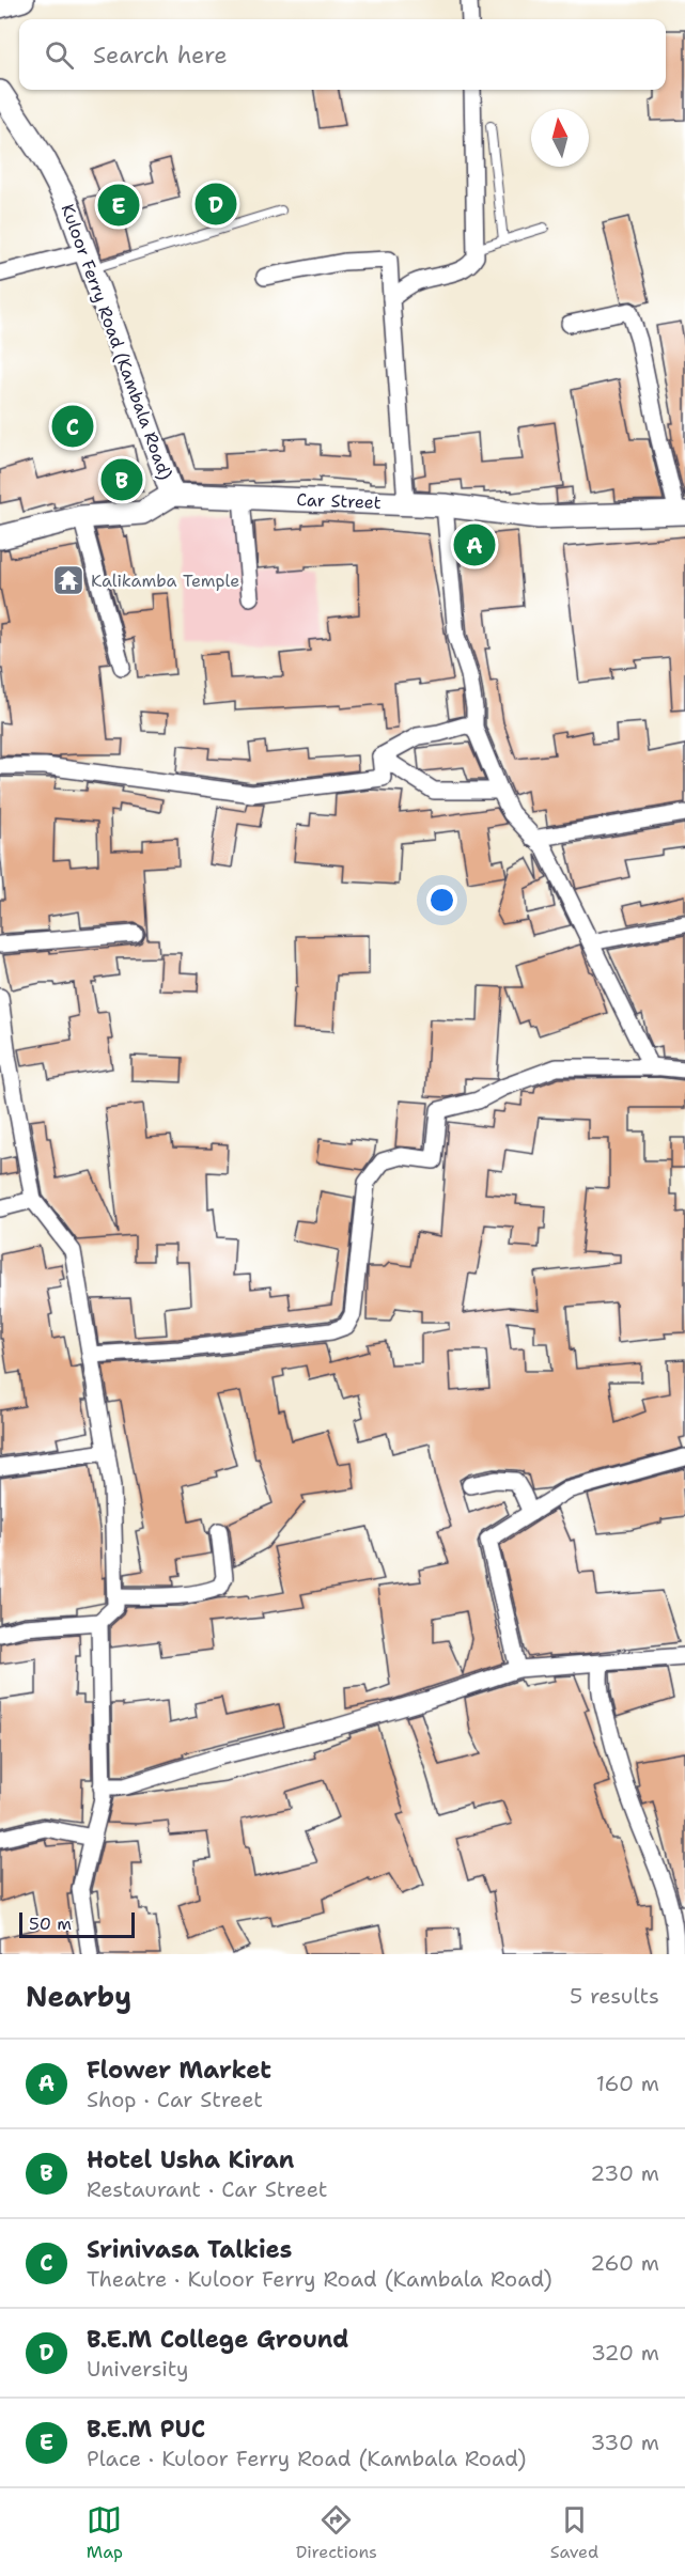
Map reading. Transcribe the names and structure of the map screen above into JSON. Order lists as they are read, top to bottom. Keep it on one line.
{"streets":{"main road":["Kuloor Ferry Road (Kambala Road)","Car Street"]},"crossings":[["Kuloor Ferry Road (Kambala Road)","Car Street"]],"places":{"temple":["Kalikamba Temple"]},"scale_bar":"50 m","north":"top","page":{"search":"Search here","pins":["D","E","C","B","A"],"scale":"50 m","heading":["Nearby","5 results"],"list":[{"mark":"A","name":"Flower Market","note":"Shop · Car Street","value":"160 m"},{"mark":"B","name":"Hotel Usha Kiran","note":"Restaurant · Car Street","value":"230 m"},{"mark":"C","name":"Srinivasa Talkies","note":"Theatre · Kuloor Ferry Road (Kambala Road)","value":"260 m"},{"mark":"D","name":"B.E.M College Ground","note":"University","value":"320 m"},{"mark":"E","name":"B.E.M PUC","note":"Place · Kuloor Ferry Road (Kambala Road)","value":"330 m"}],"nav":["Map","Directions","Saved"]}}
